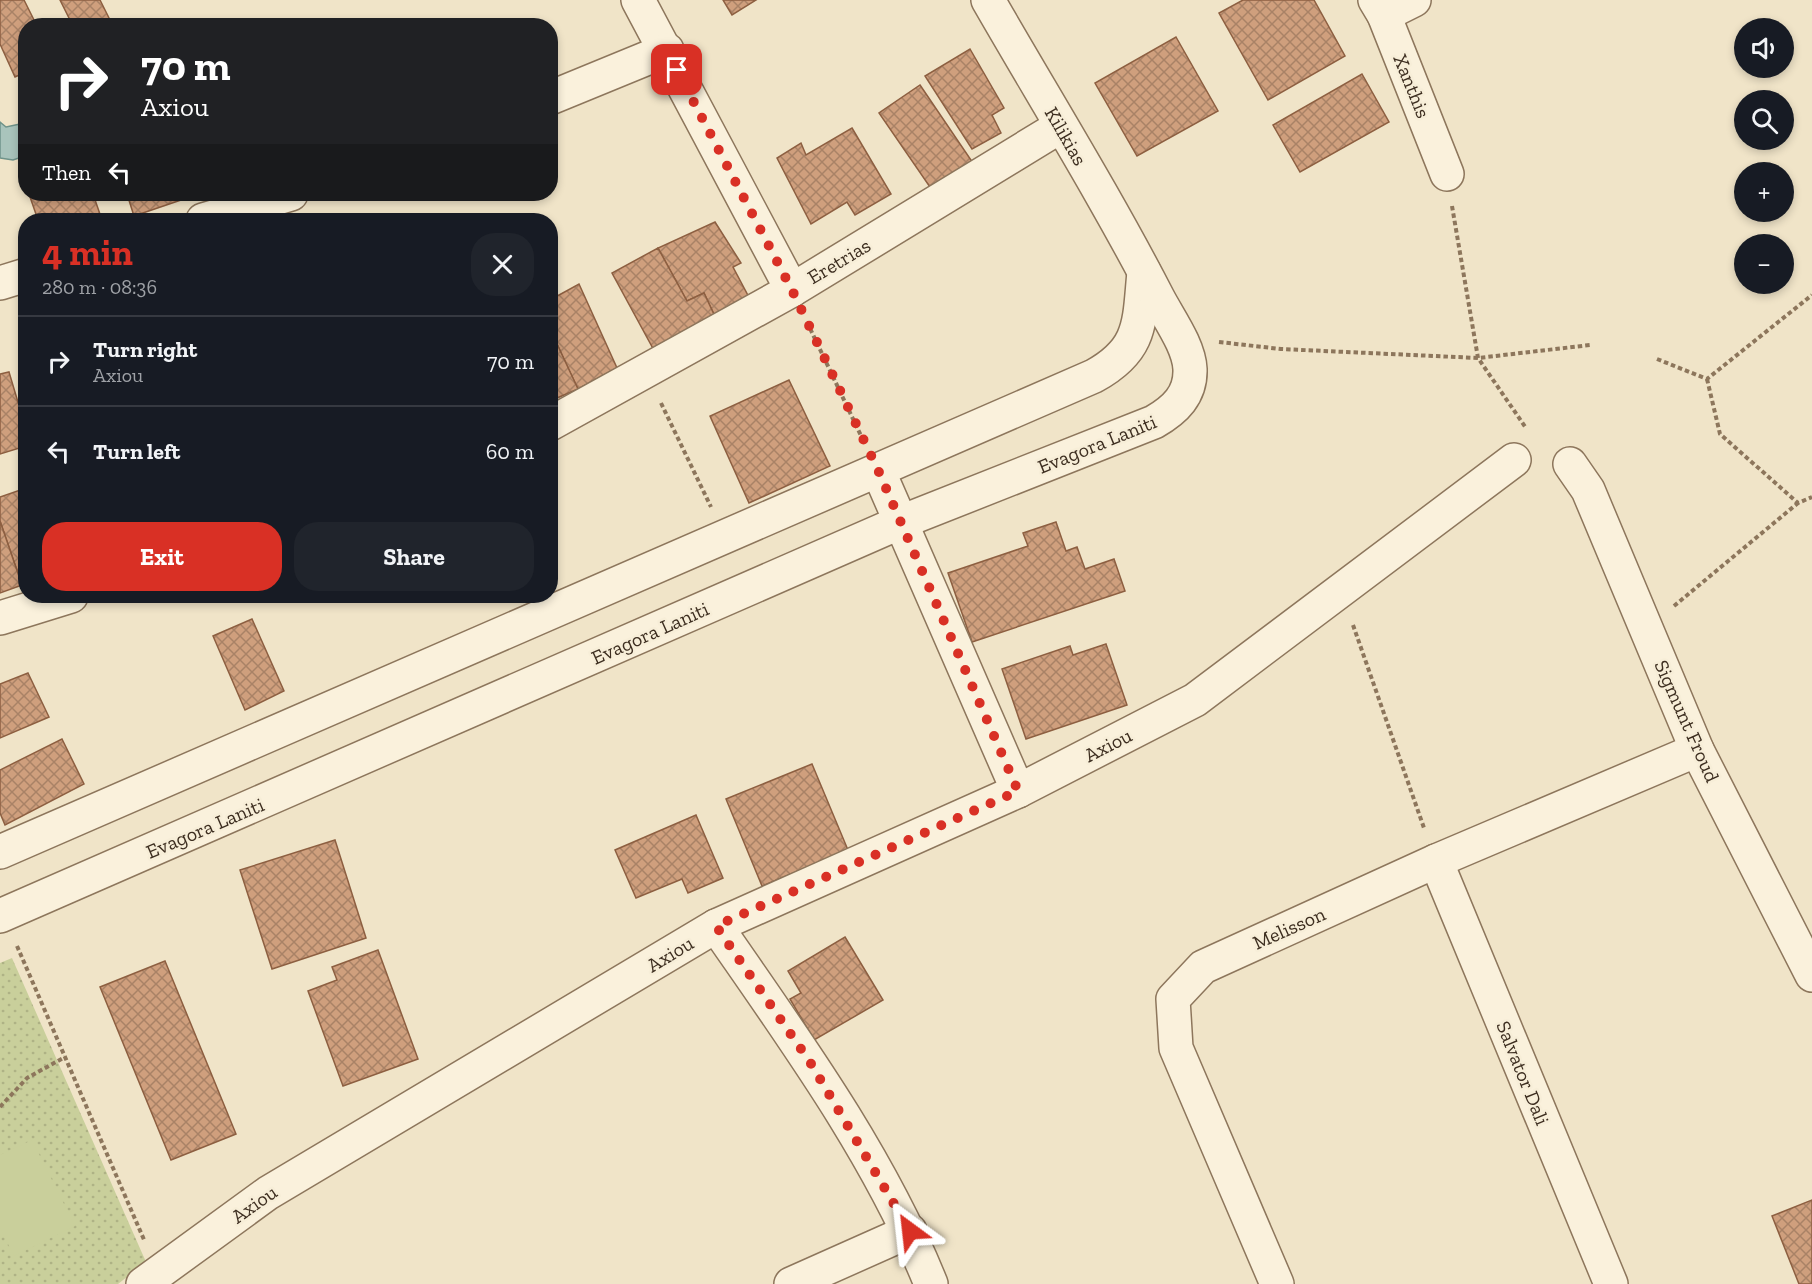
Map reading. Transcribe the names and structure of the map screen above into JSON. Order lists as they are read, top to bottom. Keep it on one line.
{"streets":{"street":["Xanthis","Kilikias","Eretrias","Evagora Laniti","Sigmunt Froud","Axiou","Melisson","Salvator Dali"]},"crossings":[["Kilikias","Eretrias"],["Kilikias","Evagora Laniti"],["Sigmunt Froud","Melisson"],["Melisson","Salvator Dali"]],"page":{"map_buttons":["+","−"],"turn":["70 m","Axiou"],"then":"Then","heading":["4 min","280 m · 08:36"],"list":[{"name":"Turn right","note":"Axiou","value":"70 m"},{"name":"Turn left","value":"60 m"}],"buttons":["Exit","Share"]}}
